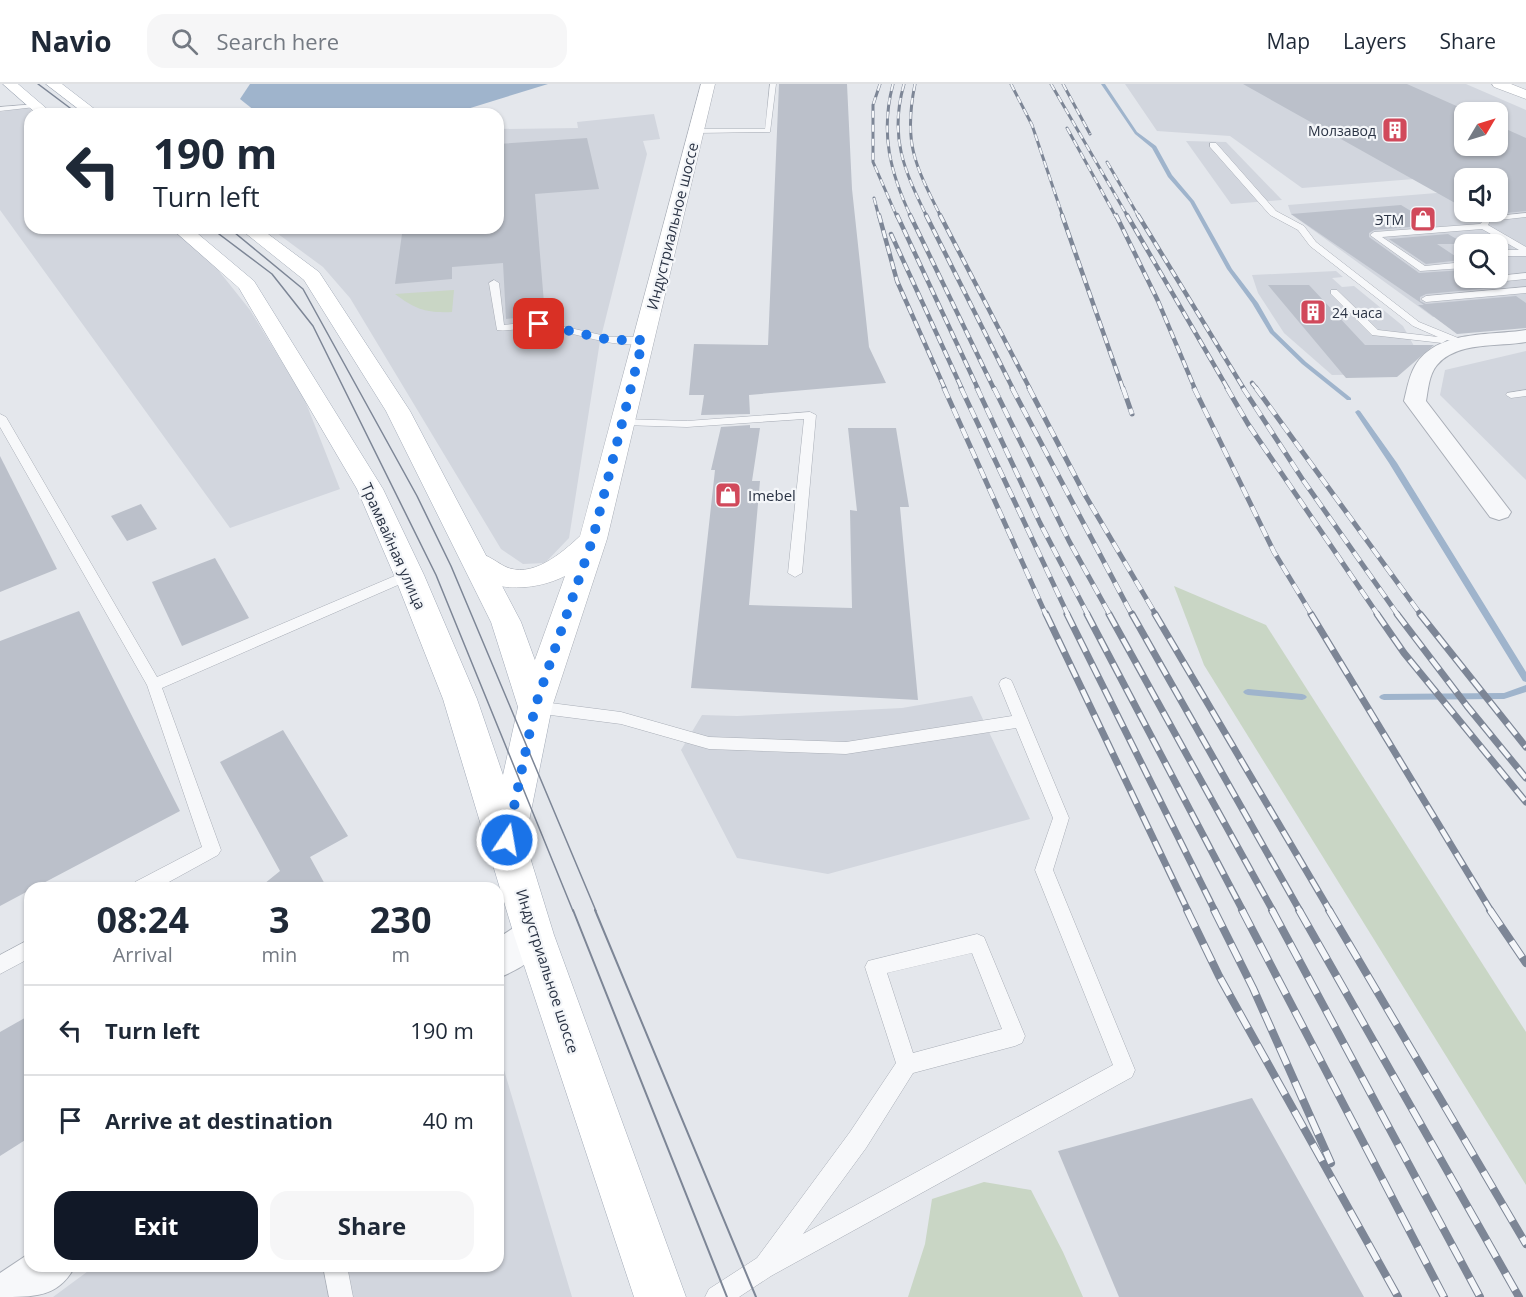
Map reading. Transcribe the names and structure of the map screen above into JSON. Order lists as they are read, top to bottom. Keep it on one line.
{"streets":{"main road":["Индустриальное шоссе","Трамвайная улица"]},"crossings":[["Индустриальное шоссе","Трамвайная улица"]],"places":{"building":["Молзавод","24 часа"],"shop":["ЭТМ","Imebel"]},"north":"top right","page":{"header":"Navio","search":"Search here","nav":["Map","Layers","Share"],"turn":["190 m","Turn left"],"eta":["08:24","Arrival","3","min","230","m"],"list":[{"name":"Turn left","value":"190 m"},{"name":"Arrive at destination","value":"40 m"}],"buttons":["Exit","Share"]}}
